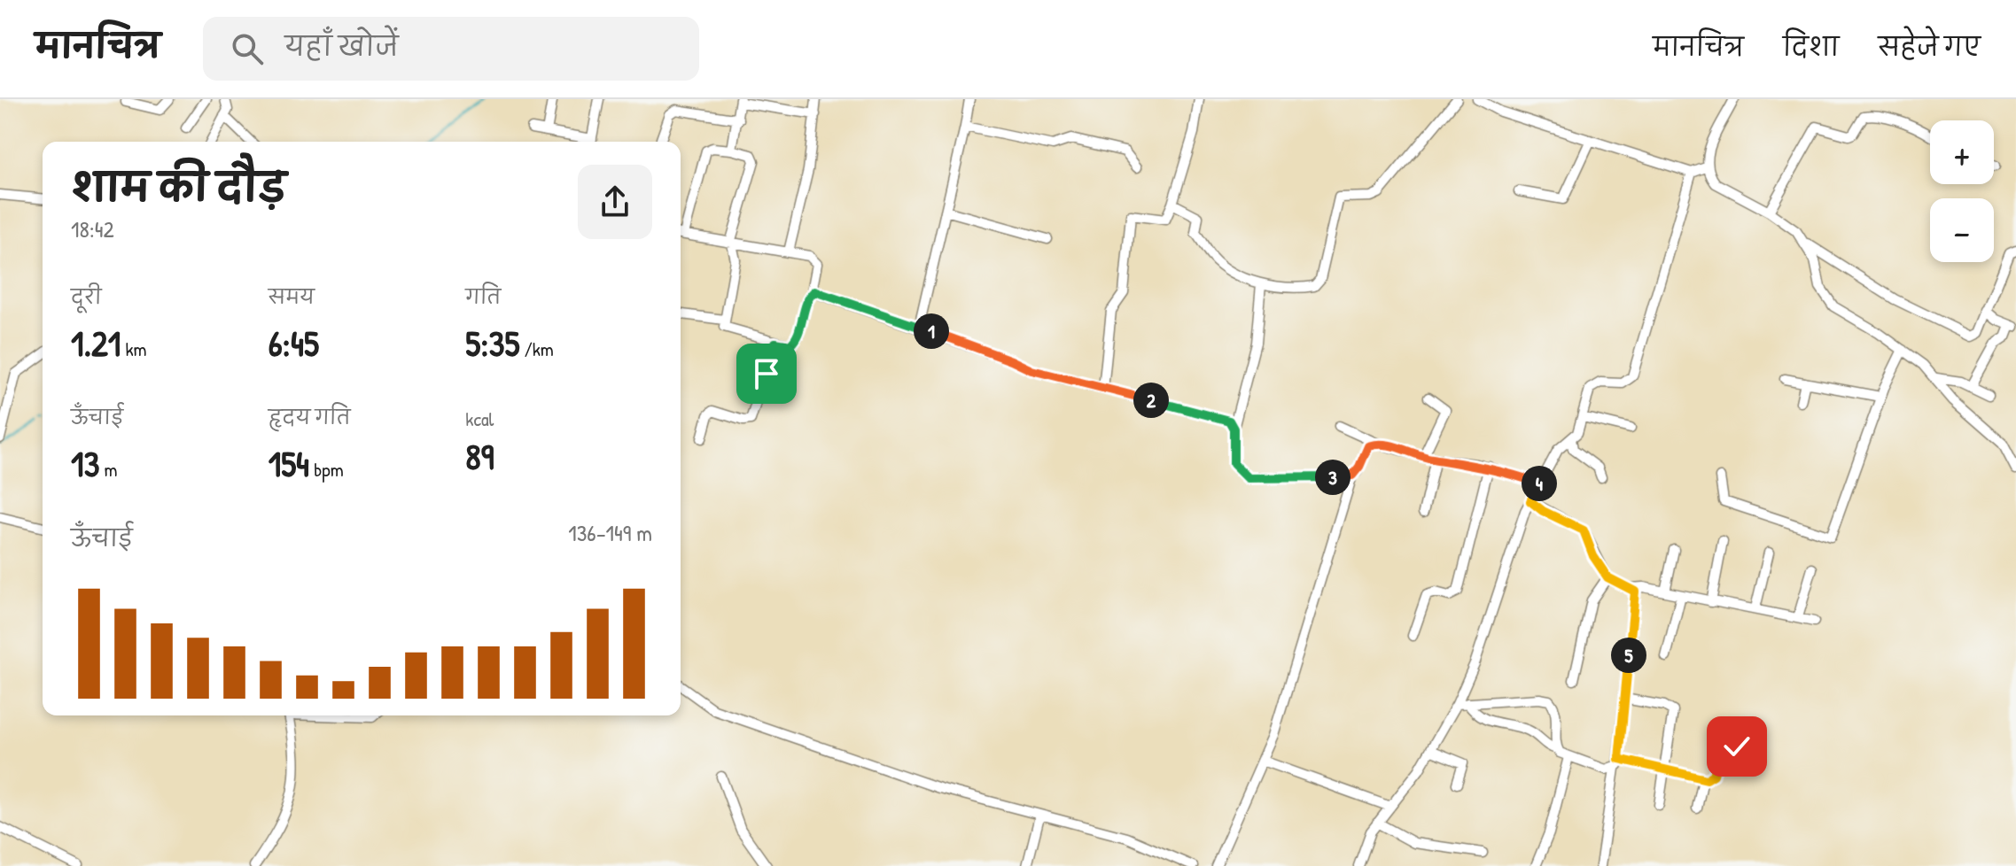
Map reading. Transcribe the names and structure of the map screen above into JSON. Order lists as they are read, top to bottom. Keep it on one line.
{"page":{"header":"मानचित्र","search":"यहाँ खोजें","nav":["मानचित्र","दिशा","सहेजे गए"],"map_buttons":["+","−"],"heading":["शाम की दौड़","18:42"],"stats":[["दूरी","1.21 km"],["समय","6:45"],["गति","5:35 /km"],["ऊँचाई","13 m"],["हृदय गति","154 bpm"],["kcal","89"]],"pins":["1","2","3","4","5"],"chart":["ऊँचाई","136–149 m"]}}
